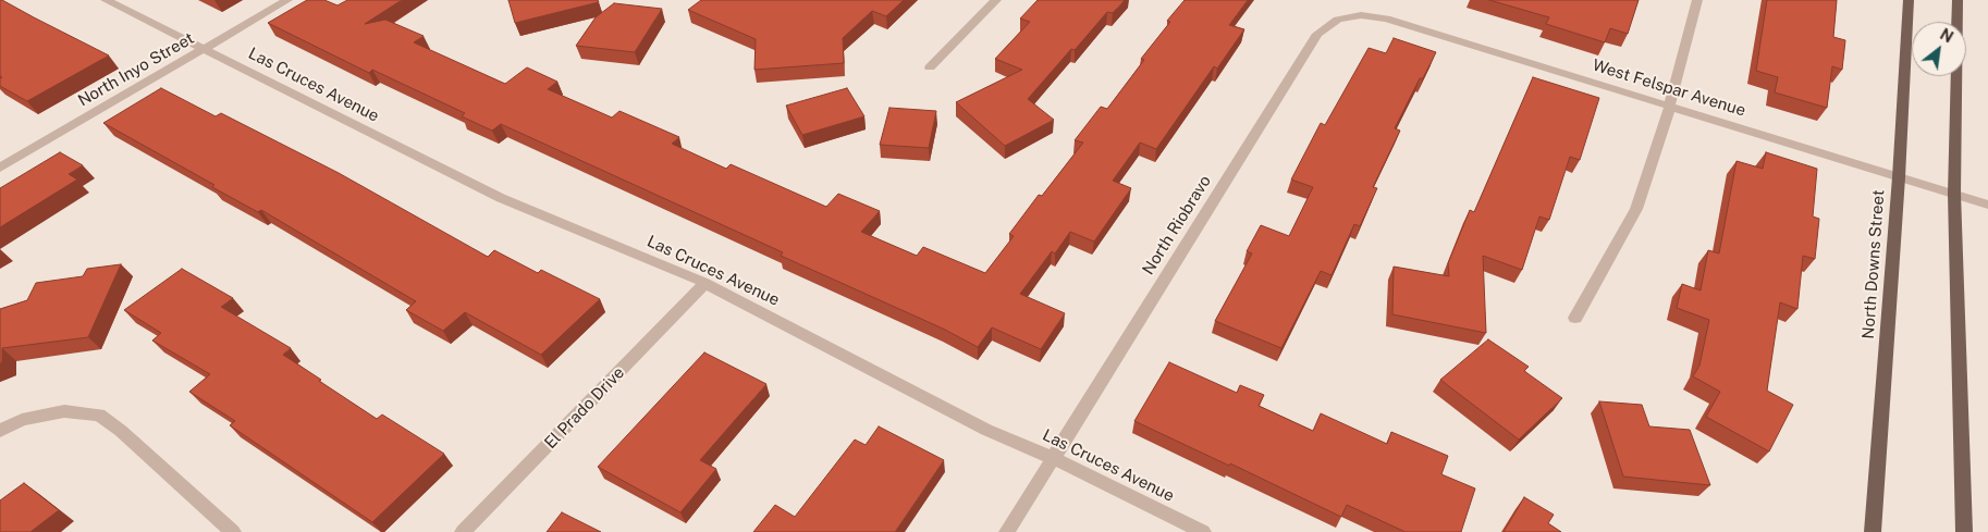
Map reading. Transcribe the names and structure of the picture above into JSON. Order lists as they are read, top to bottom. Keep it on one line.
{"streets":{"main road":["North Downs Street"],"street":["North Inyo Street","Las Cruces Avenue","West Felspar Avenue","North Riobravo","El Prado Drive"]},"crossings":[["North Inyo Street","Las Cruces Avenue"],["Las Cruces Avenue","North Riobravo"],["Las Cruces Avenue","El Prado Drive"],["West Felspar Avenue","North Riobravo"],["West Felspar Avenue","North Downs Street"]],"north":"top right"}
